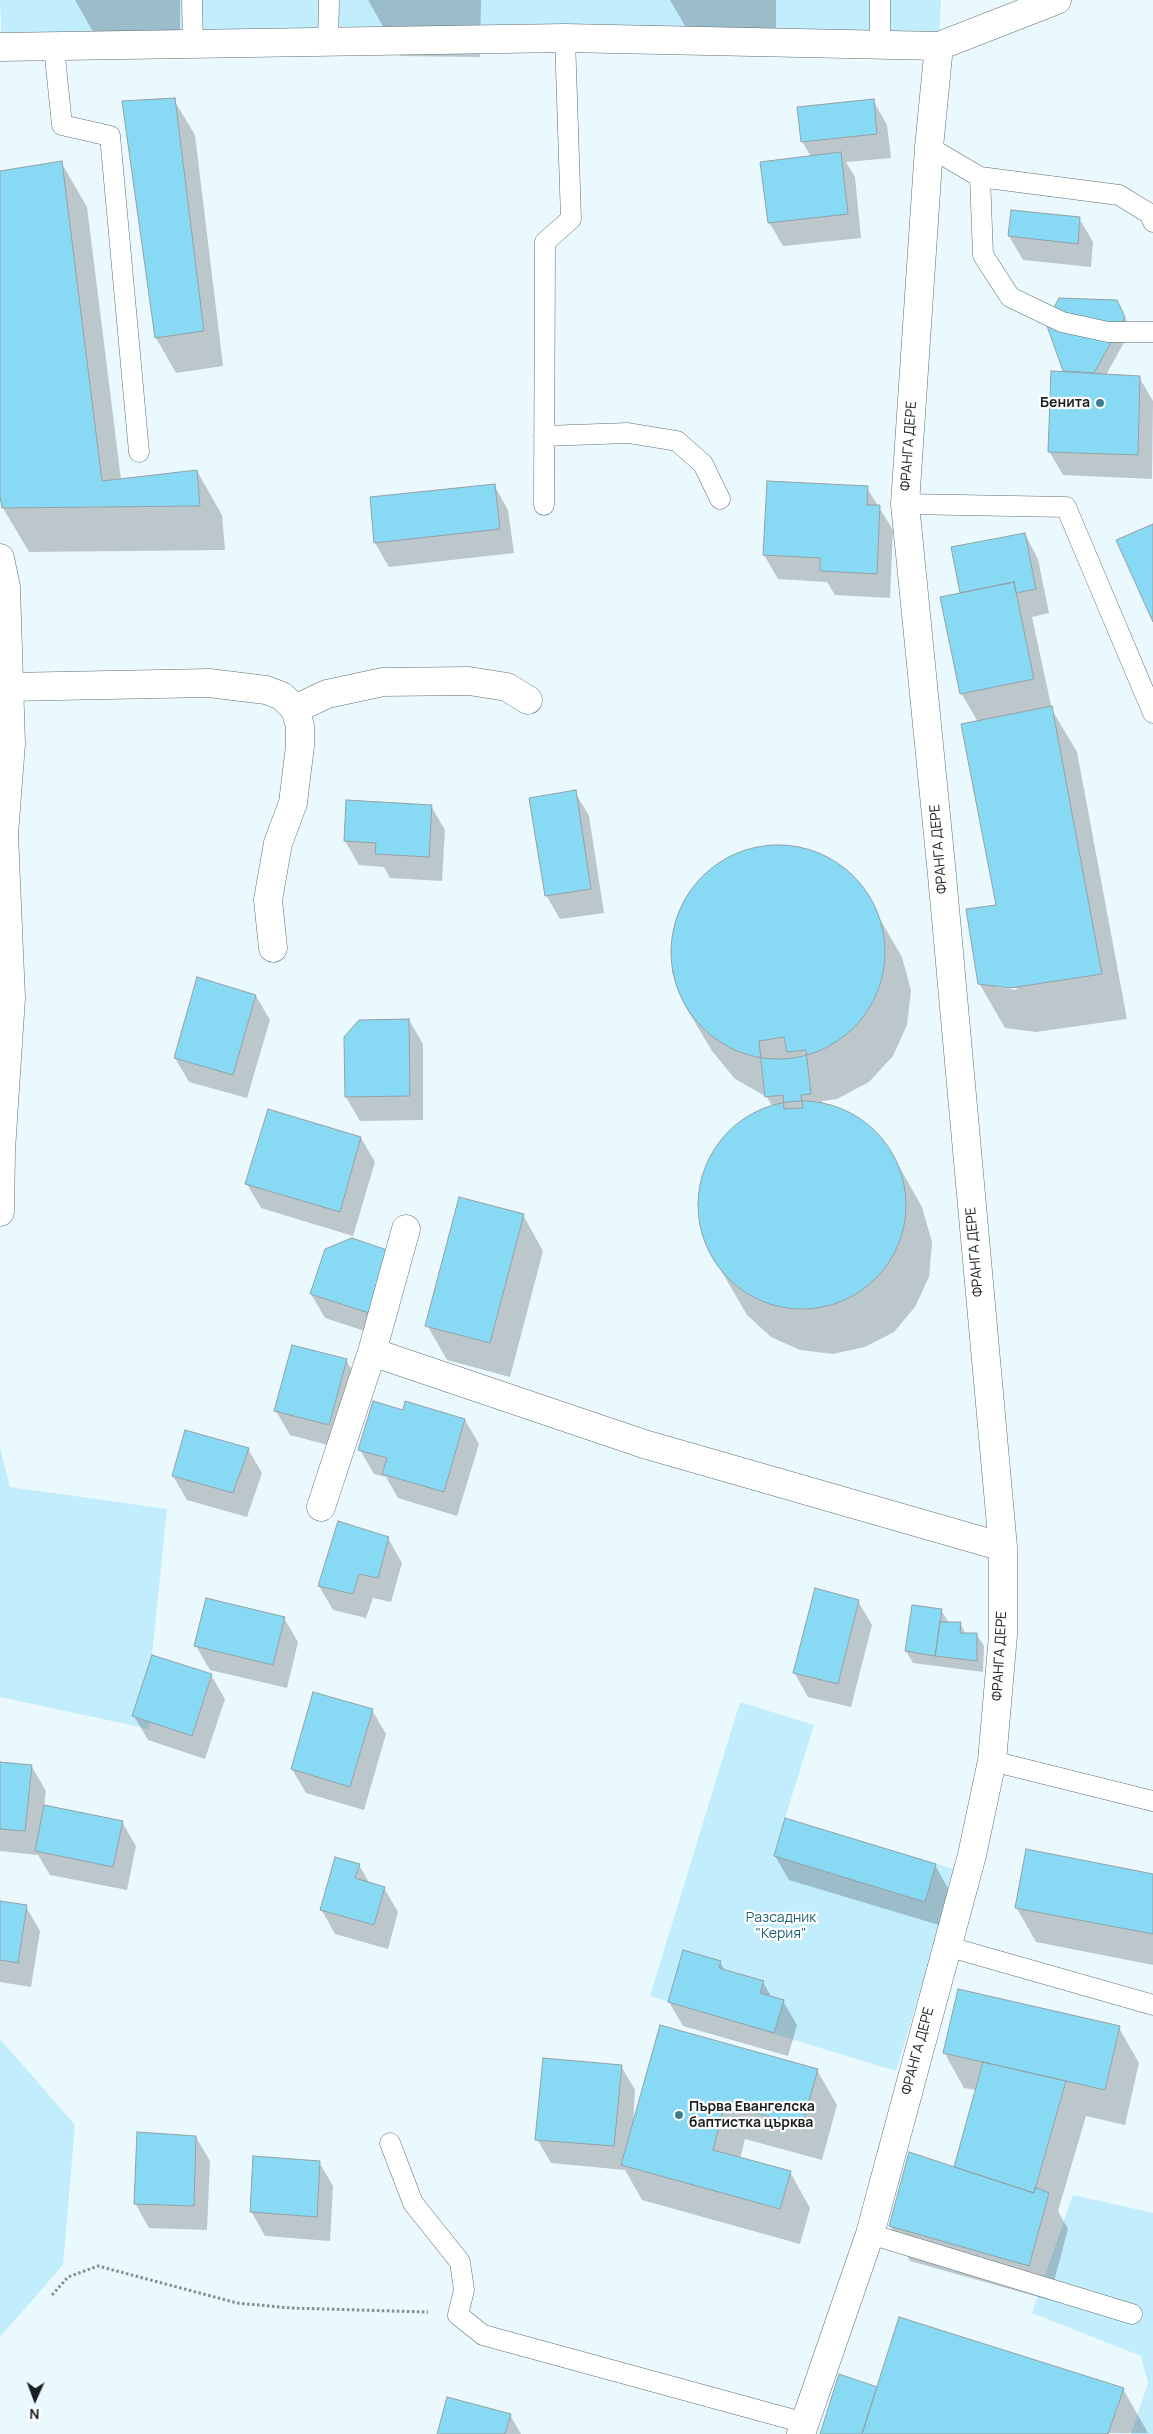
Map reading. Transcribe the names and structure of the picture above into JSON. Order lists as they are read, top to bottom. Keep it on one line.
{"streets":{"street":["ФРАНГА ДЕРЕ"]},"parks":["Разсадник \"Керия\""],"places":["Бенита","Първа Евангелска баптистка църква"],"north":"bottom"}
